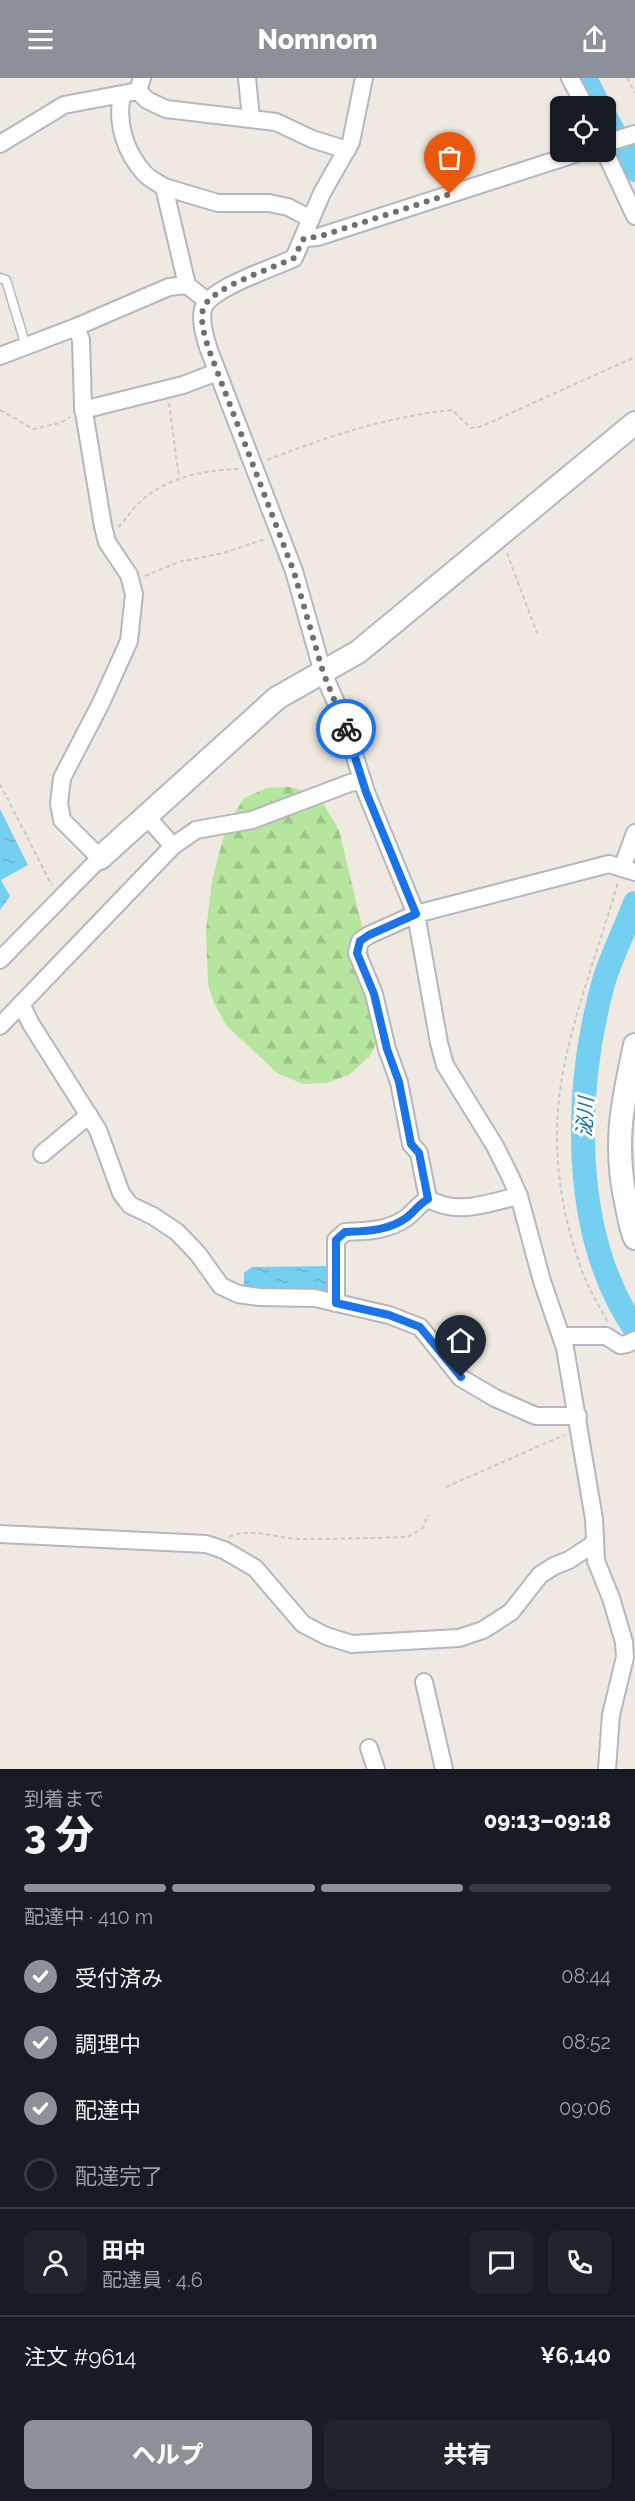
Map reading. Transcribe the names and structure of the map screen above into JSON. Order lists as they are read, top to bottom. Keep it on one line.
{"water":["泌川"],"page":{"header":"Nomnom","heading":["3 分","到着まで","09:13–09:18"],"panel":["田中","配達員 · 4.6","注文 #9614","¥6,140"],"bar":"配達中 · 410 m","list":[["受付済み","08:44"],["調理中","08:52"],["配達中","09:06"],"配達完了"],"buttons":["ヘルプ","共有"]}}
